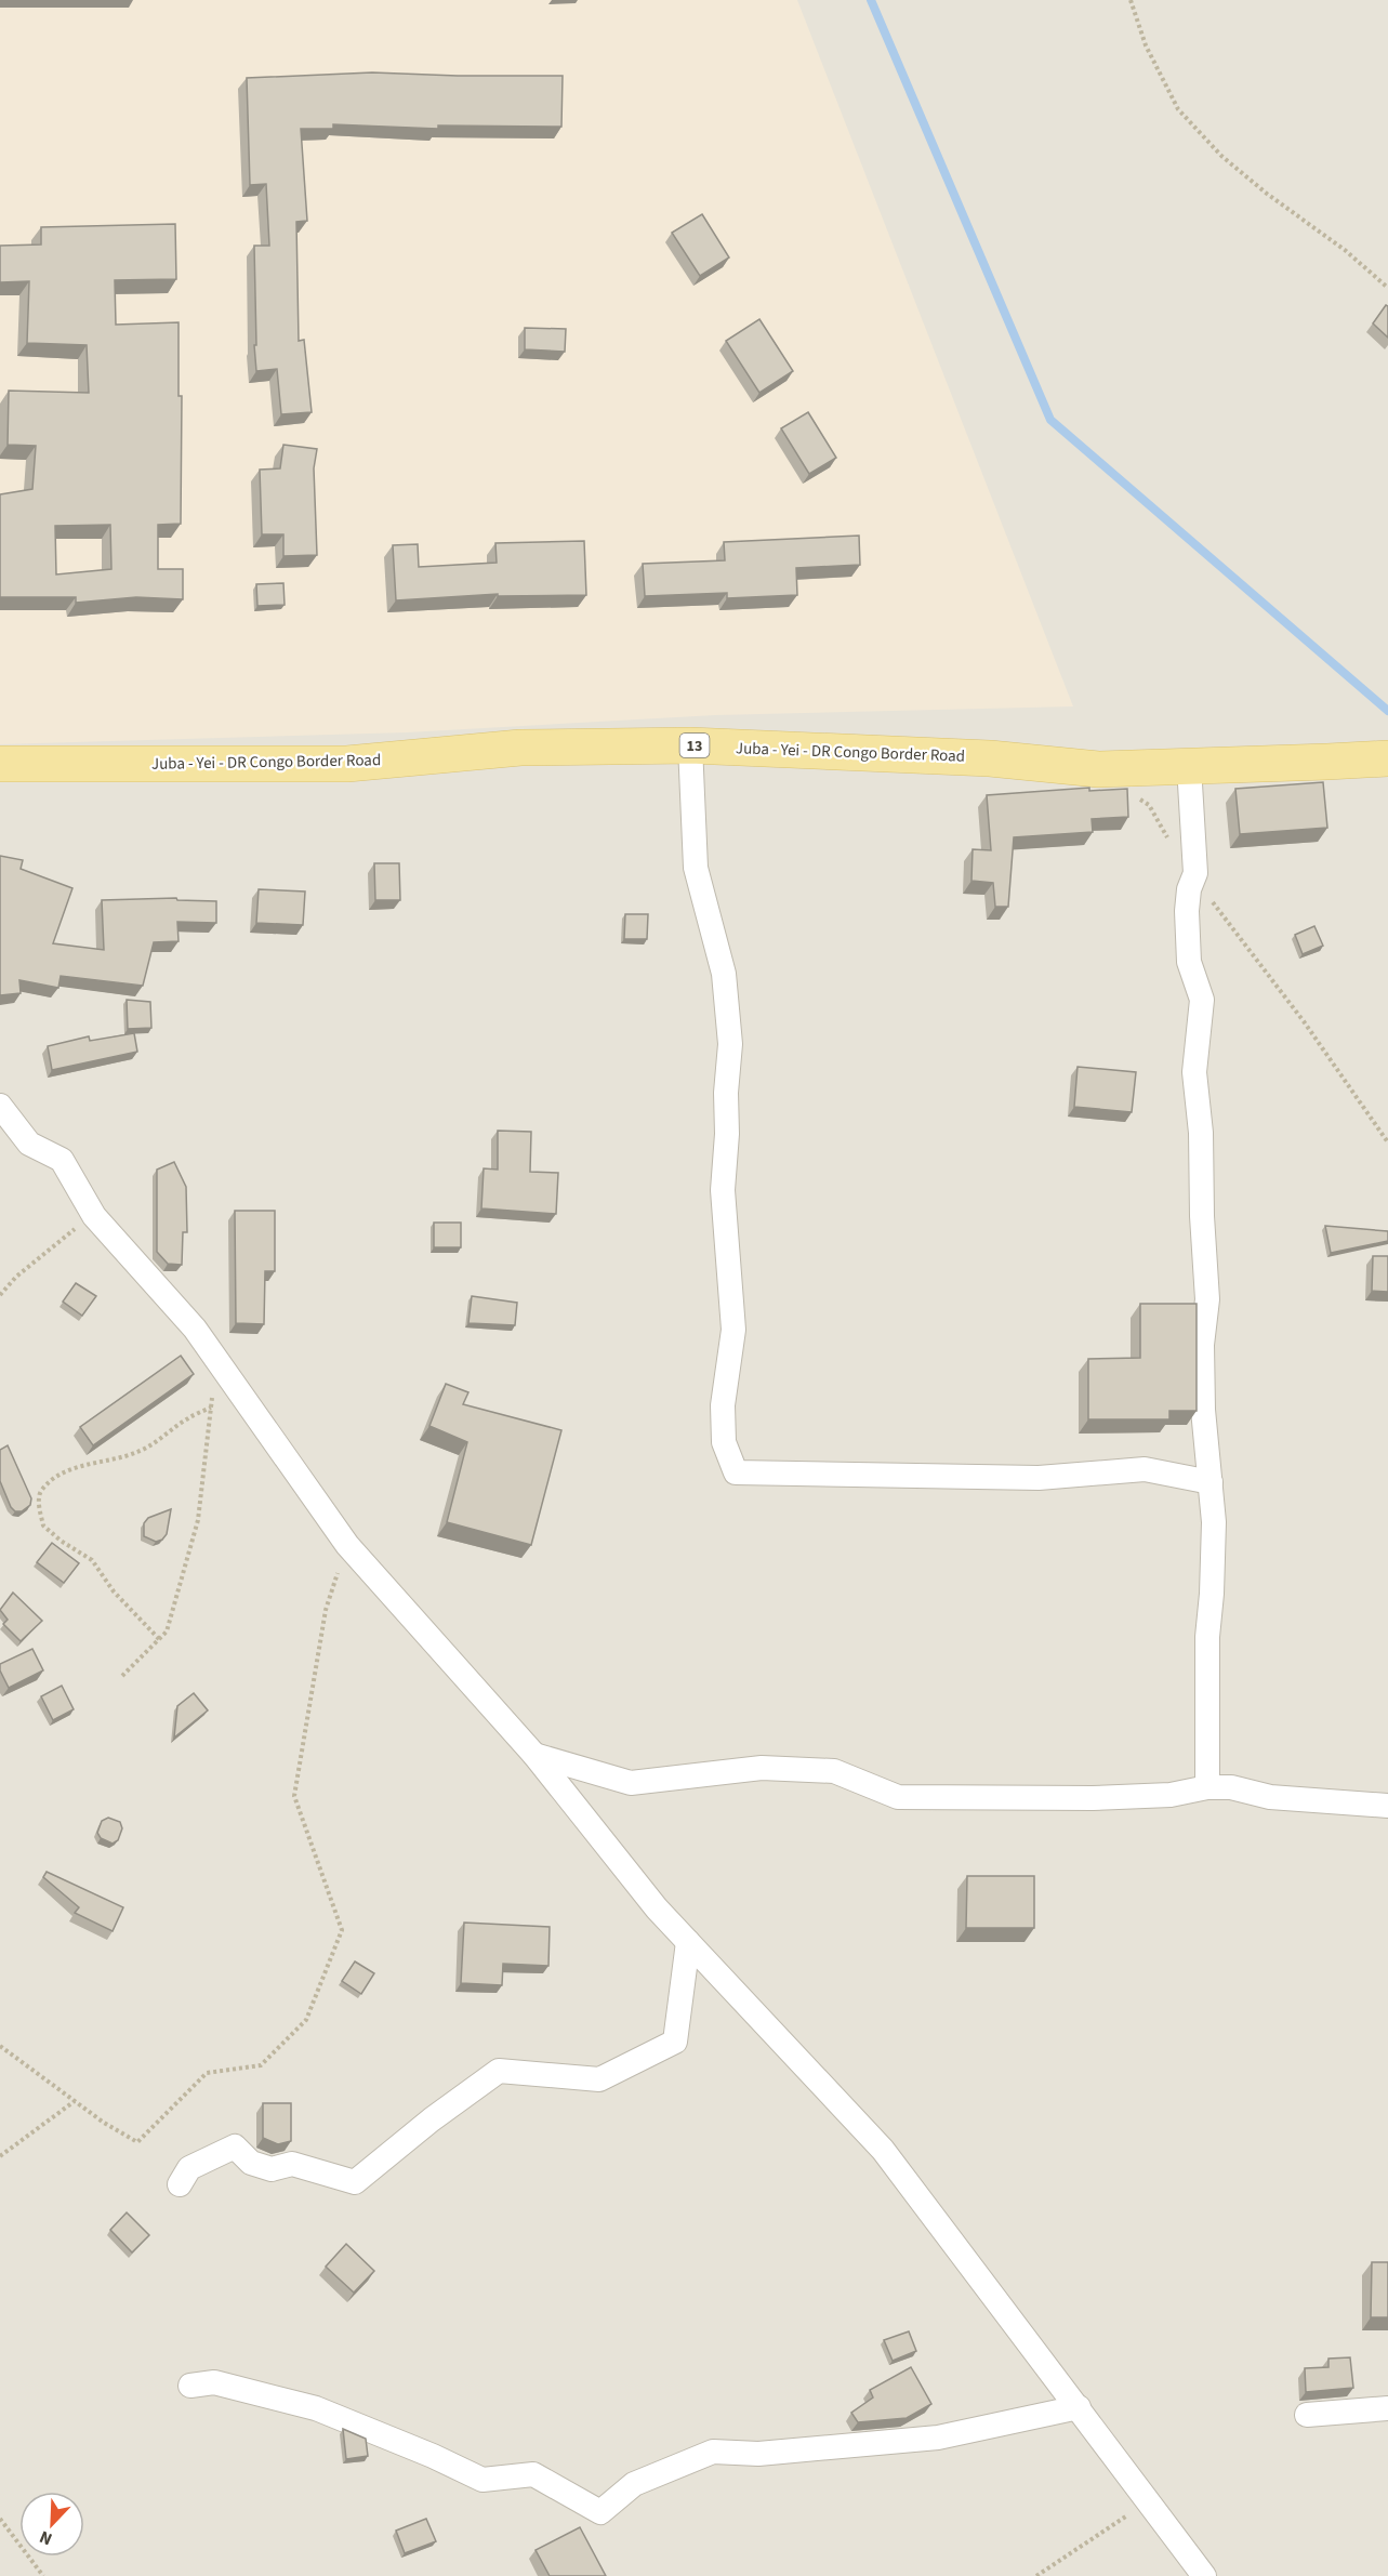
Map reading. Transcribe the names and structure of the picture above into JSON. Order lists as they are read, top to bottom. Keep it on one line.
{"streets":{"main road":["13","Juba - Yei - DR Congo Border Road"]},"north":"bottom left"}
